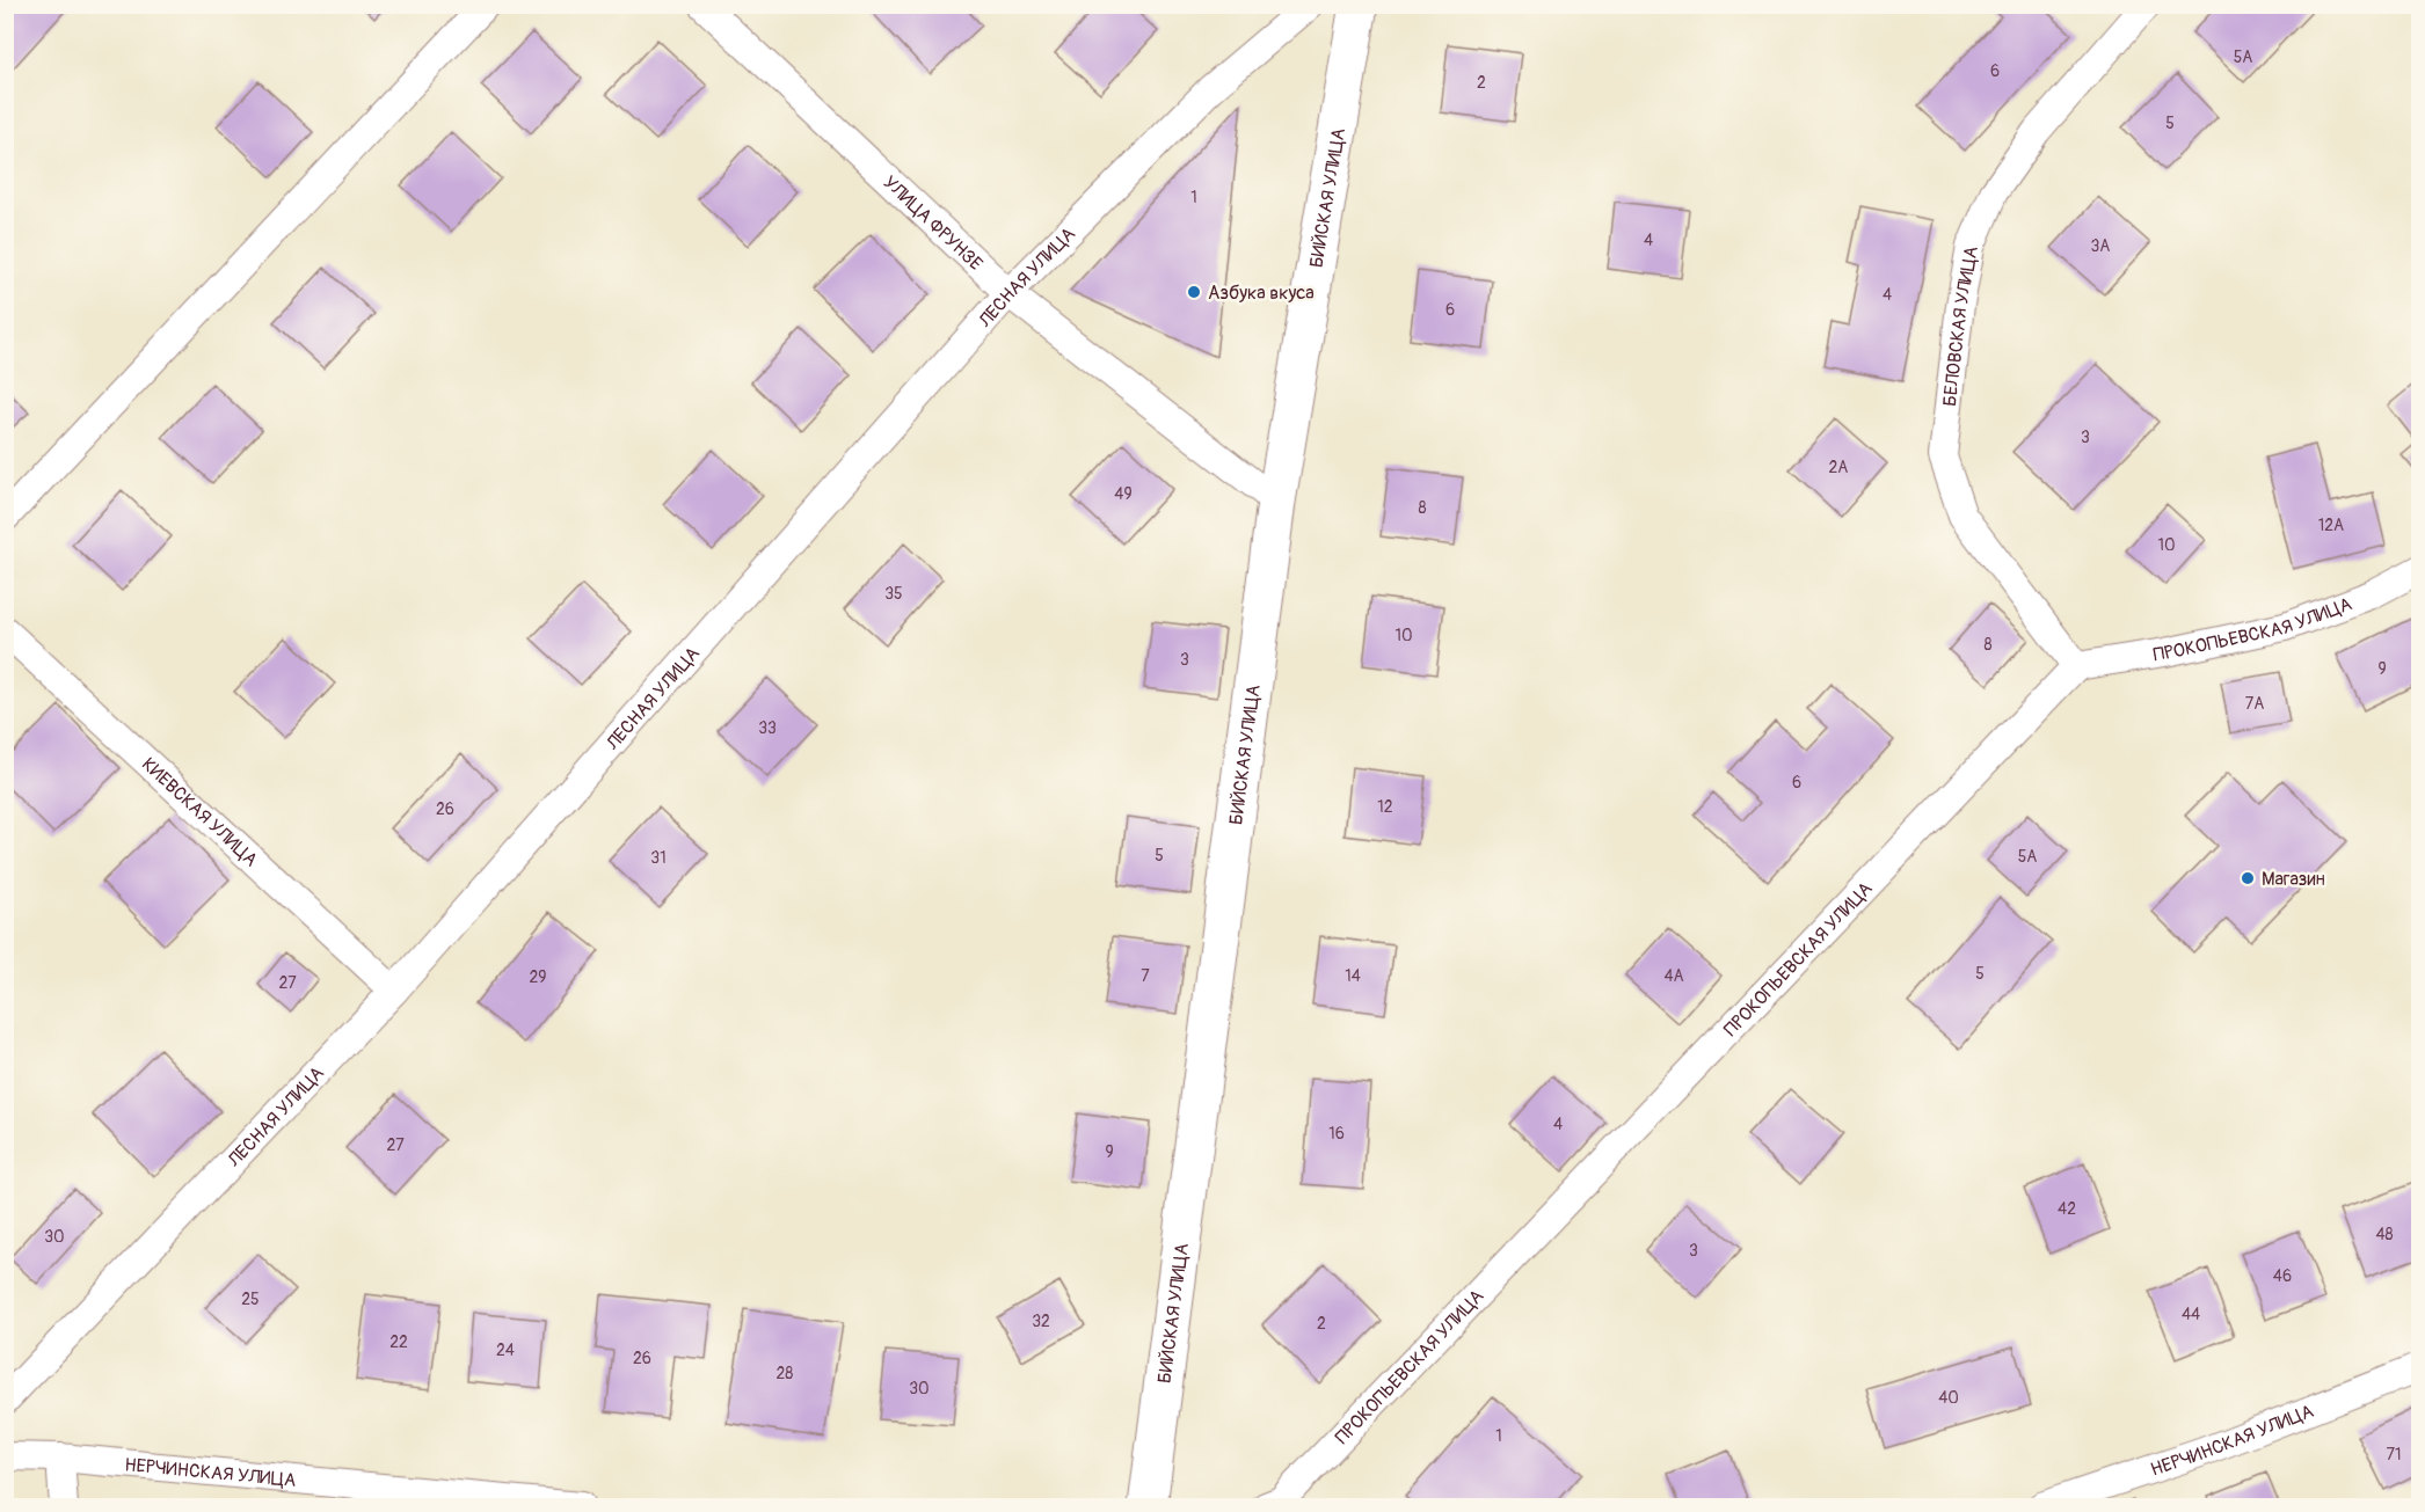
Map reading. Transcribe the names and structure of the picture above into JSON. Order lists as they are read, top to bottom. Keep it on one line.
{"streets":{"street":["БИЙСКАЯ УЛИЦА"],"lane":["УЛИЦА ФРУНЗЕ","ЛЕСНАЯ УЛИЦА","БЕЛОВСКАЯ УЛИЦА","ПРОКОПЬЕВСКАЯ УЛИЦА","КИЕВСКАЯ УЛИЦА","НЕРЧИНСКАЯ УЛИЦА"]},"crossings":[["БИЙСКАЯ УЛИЦА","УЛИЦА ФРУНЗЕ"],["УЛИЦА ФРУНЗЕ","ЛЕСНАЯ УЛИЦА"],["ЛЕСНАЯ УЛИЦА","КИЕВСКАЯ УЛИЦА"],["БЕЛОВСКАЯ УЛИЦА","ПРОКОПЬЕВСКАЯ УЛИЦА"]],"places":["Азбука вкуса","Магазин"],"house_numbers":["5А","6","2","5","1","4","3А","4","6","3","2А","49","8","12А","10","35","10","8","3","9","7А","33","6","12","26","5","5А","31","5","7","14","4А","29","27","4","16","27","9","42","48","30","3","46","25","44","32","2","22","24","26","28","30","40","1","71"]}
